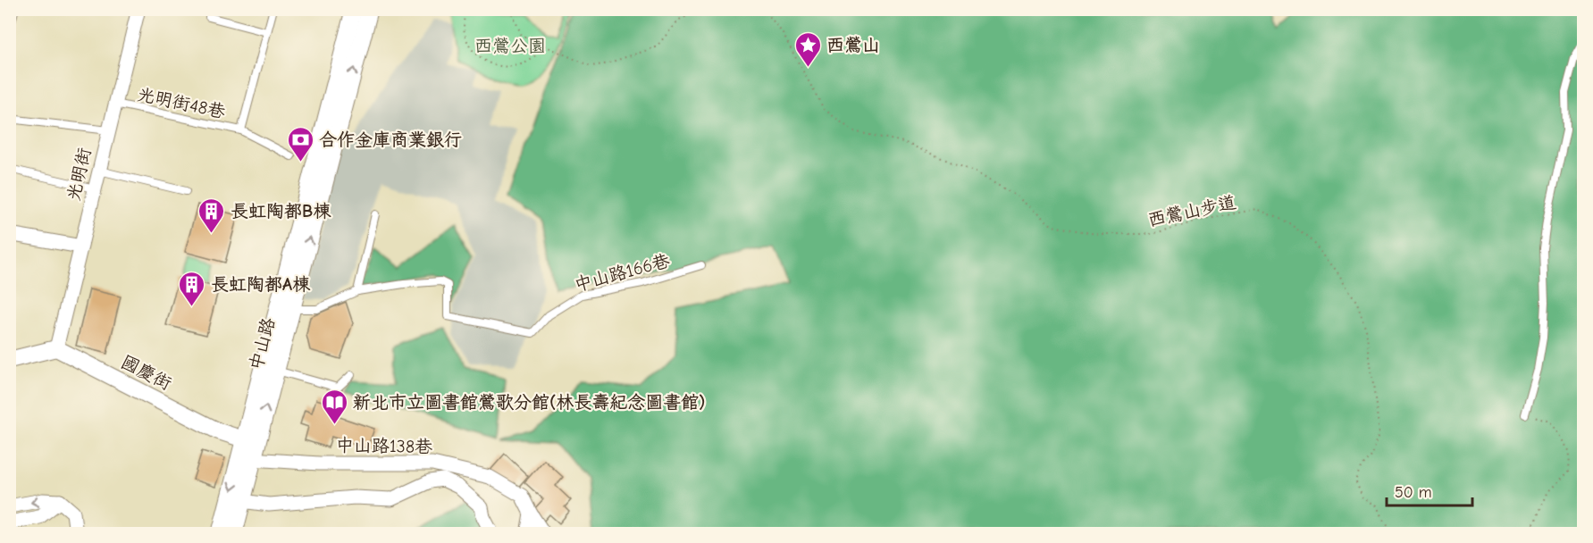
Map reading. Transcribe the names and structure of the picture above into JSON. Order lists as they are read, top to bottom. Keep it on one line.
{"streets":{"street":["光明街","中山路","國慶街","中山路138巷"],"lane":["光明街48巷","中山路166巷"],"path":["西鶯山步道"]},"crossings":[["光明街48巷","光明街"],["光明街","國慶街"],["中山路166巷","中山路"],["中山路","國慶街"],["中山路","中山路138巷"]],"parks":["西鶯公園"],"places":{"place":["西鶯山"],"bank":["合作金庫商業銀行"],"building":["長虹陶都B棟","長虹陶都A棟"],"library":["新北市立圖書館鶯歌分館(林長壽紀念圖書館)"]},"scale_bar":"50 m"}
